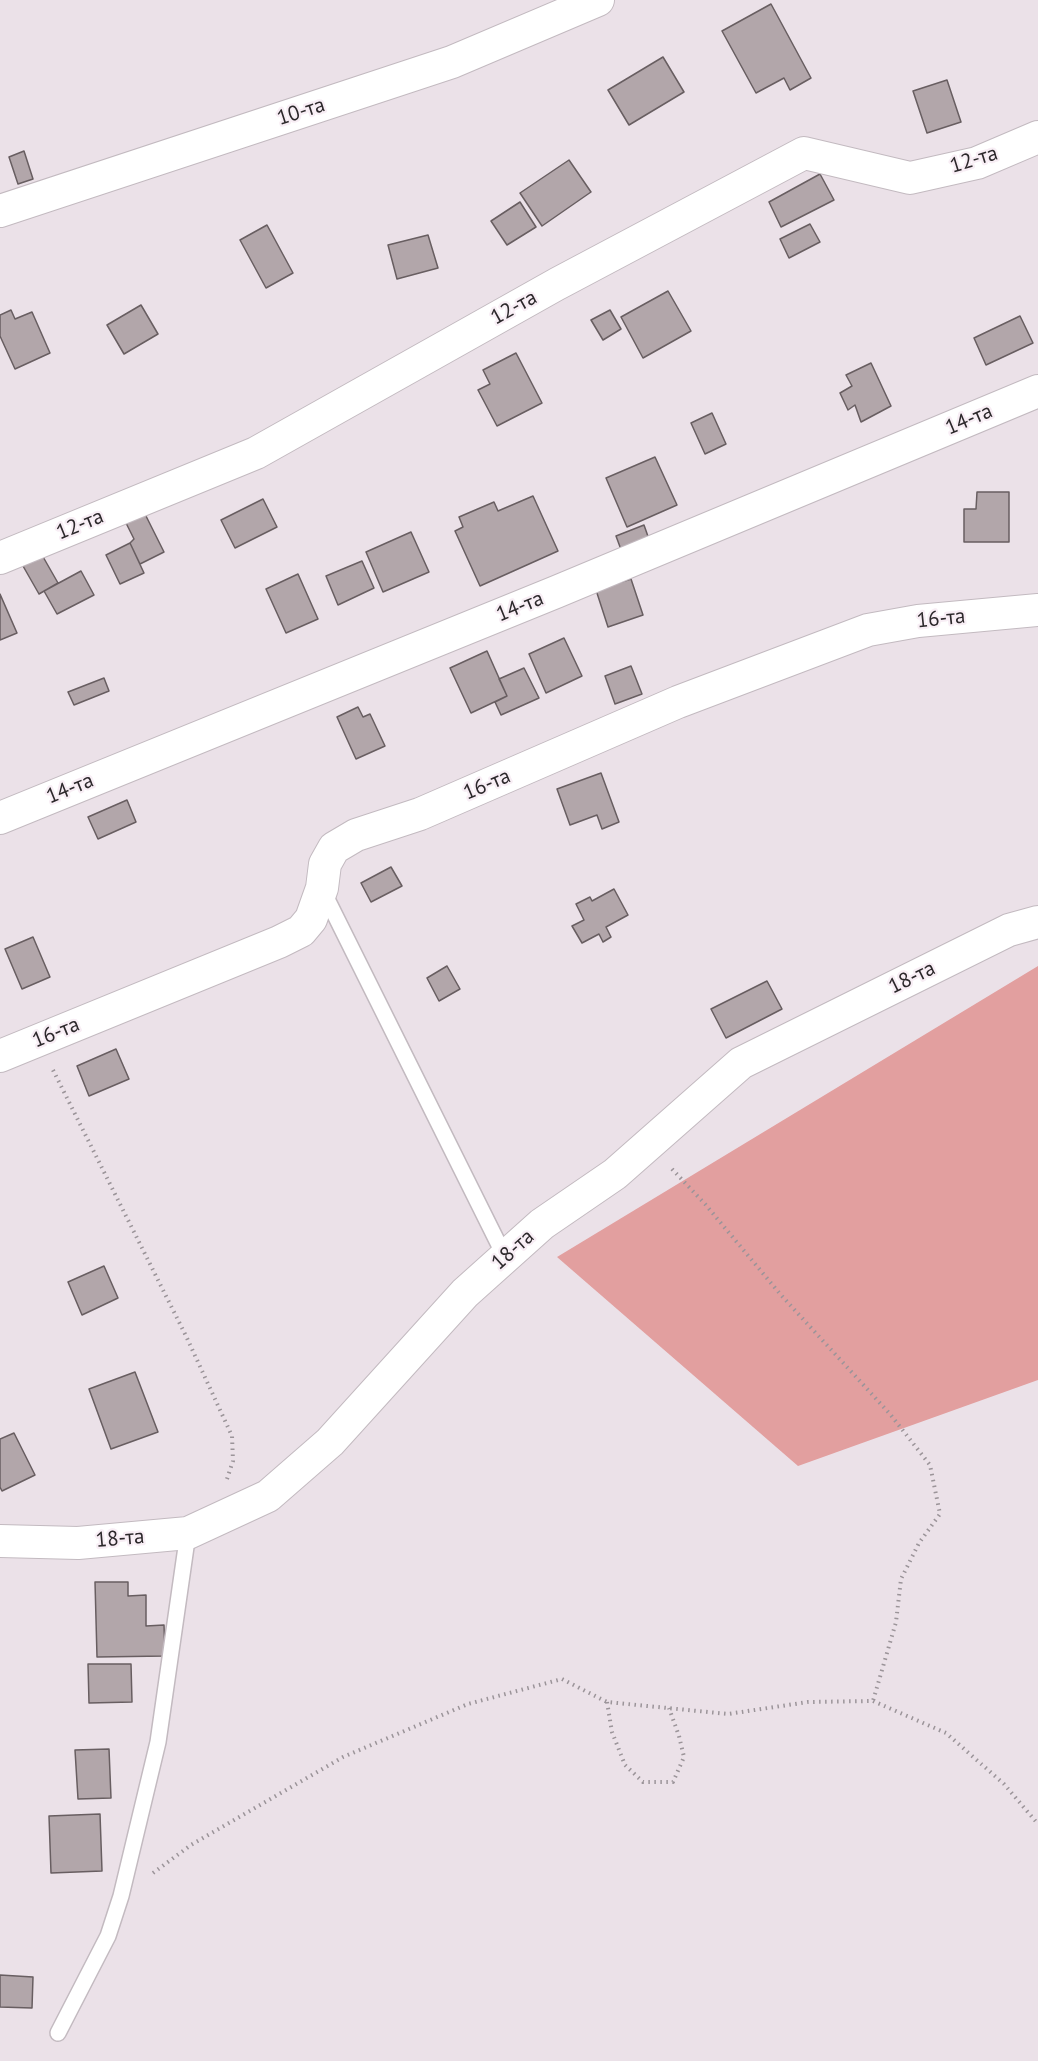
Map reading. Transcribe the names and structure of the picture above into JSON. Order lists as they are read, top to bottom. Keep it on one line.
{"streets":{"street":["10-та","12-та","14-та","16-та","18-та"]}}
